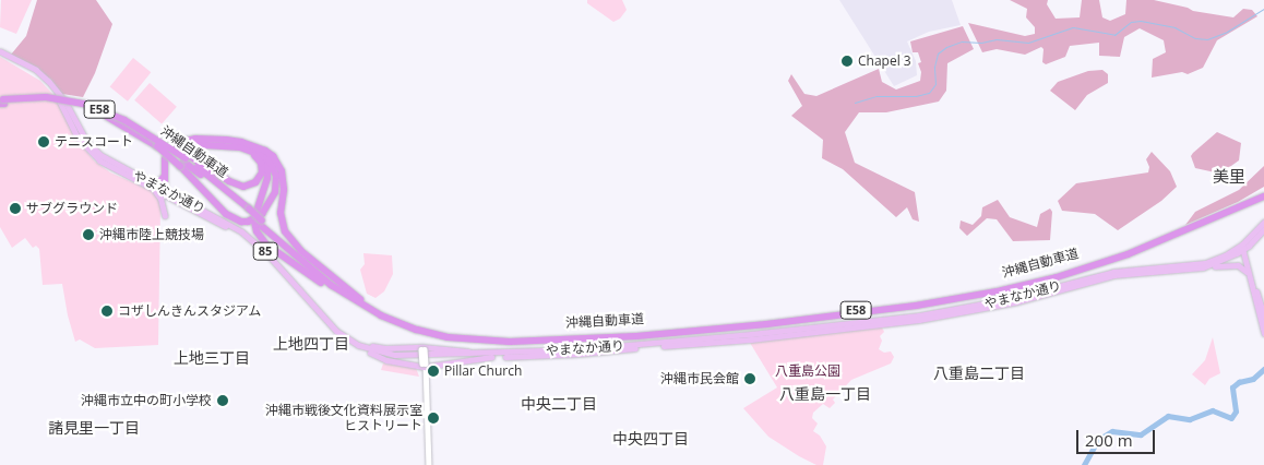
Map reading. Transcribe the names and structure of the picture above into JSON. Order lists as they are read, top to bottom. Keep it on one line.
{"streets":{"highway":["E58","沖縄自動車道"],"main road":["やまなか通り","85"]},"districts":["美里","上地四丁目","上地三丁目","八重島二丁目","八重島一丁目","中央二丁目","諸見里一丁目","中央四丁目"],"parks":["八重島公園"],"places":["Chapel 3","テニスコート","サブグラウンド","沖縄市陸上競技場","コザしんきんスタジアム","Pillar Church","沖縄市民会館","沖縄市立中の町小学校","沖縄市戦後文化資料展示室 ヒストリート"],"scale_bar":"200 m"}
